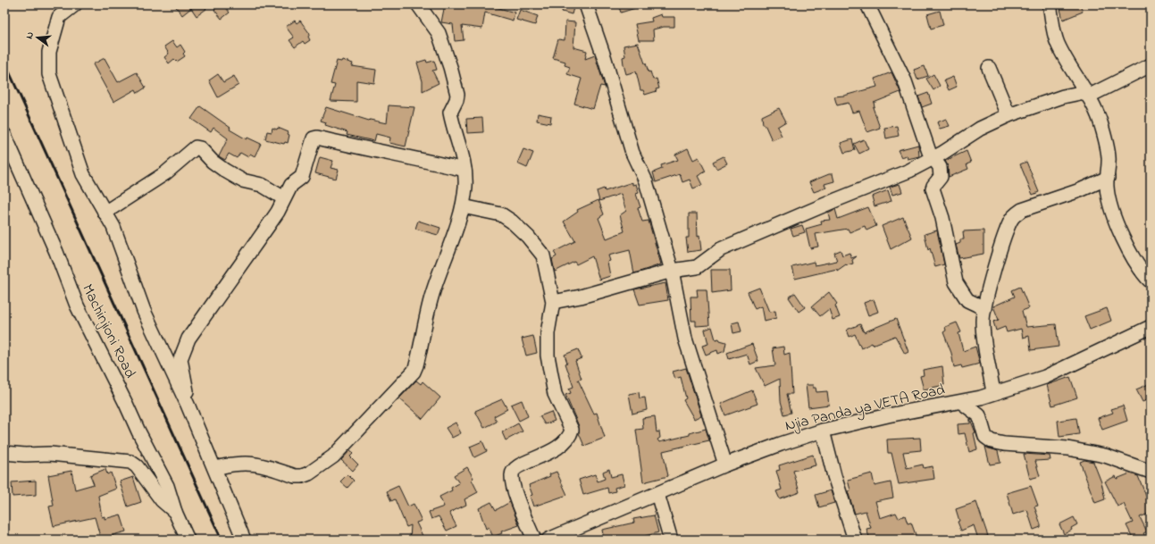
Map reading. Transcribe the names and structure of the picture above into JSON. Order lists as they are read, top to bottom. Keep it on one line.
{"streets":{"street":["Machinjioni Road","Njia Panda ya VETA Road"]},"north":"left"}
